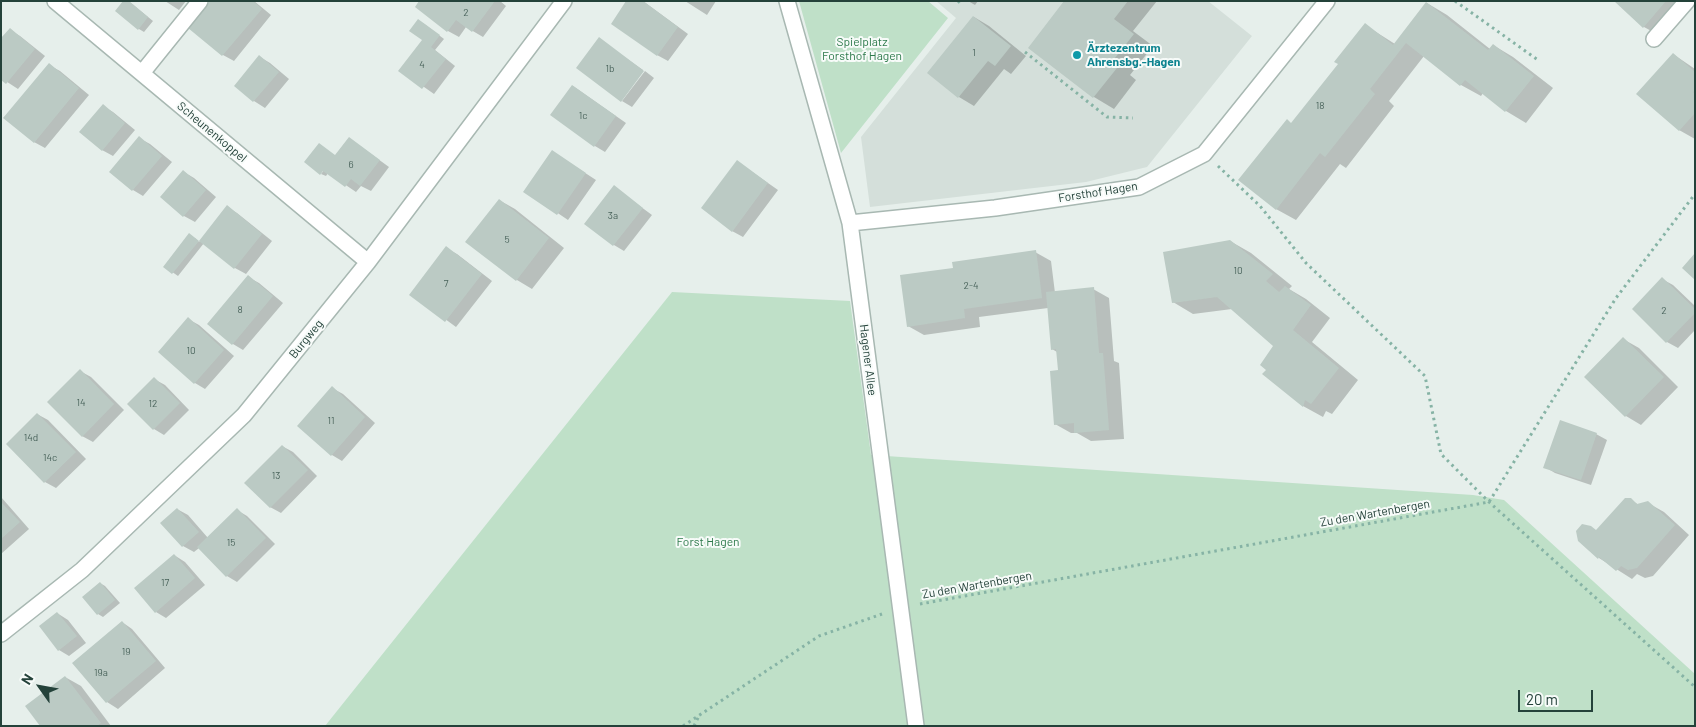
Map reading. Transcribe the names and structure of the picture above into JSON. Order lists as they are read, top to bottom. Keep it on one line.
{"streets":{"street":["Scheunenkoppel","Forsthof Hagen","Burgweg","Hagener Allee"],"path":["Zu den Wartenbergen"]},"crossings":[["Scheunenkoppel","Burgweg"],["Forsthof Hagen","Hagener Allee"],["Hagener Allee","Zu den Wartenbergen"]],"parks":["Spielplatz Forsthof Hagen","Forst Hagen"],"places":["Ärztezentrum Ahrensbg.-Hagen"],"house_numbers":["2","1","4","1b","18","1c","6","3a","5","10","7","2-4","8","2","10","14","12","11","14d","14c","13","15","17","19","19a"],"scale_bar":"20 m","north":"top left"}
